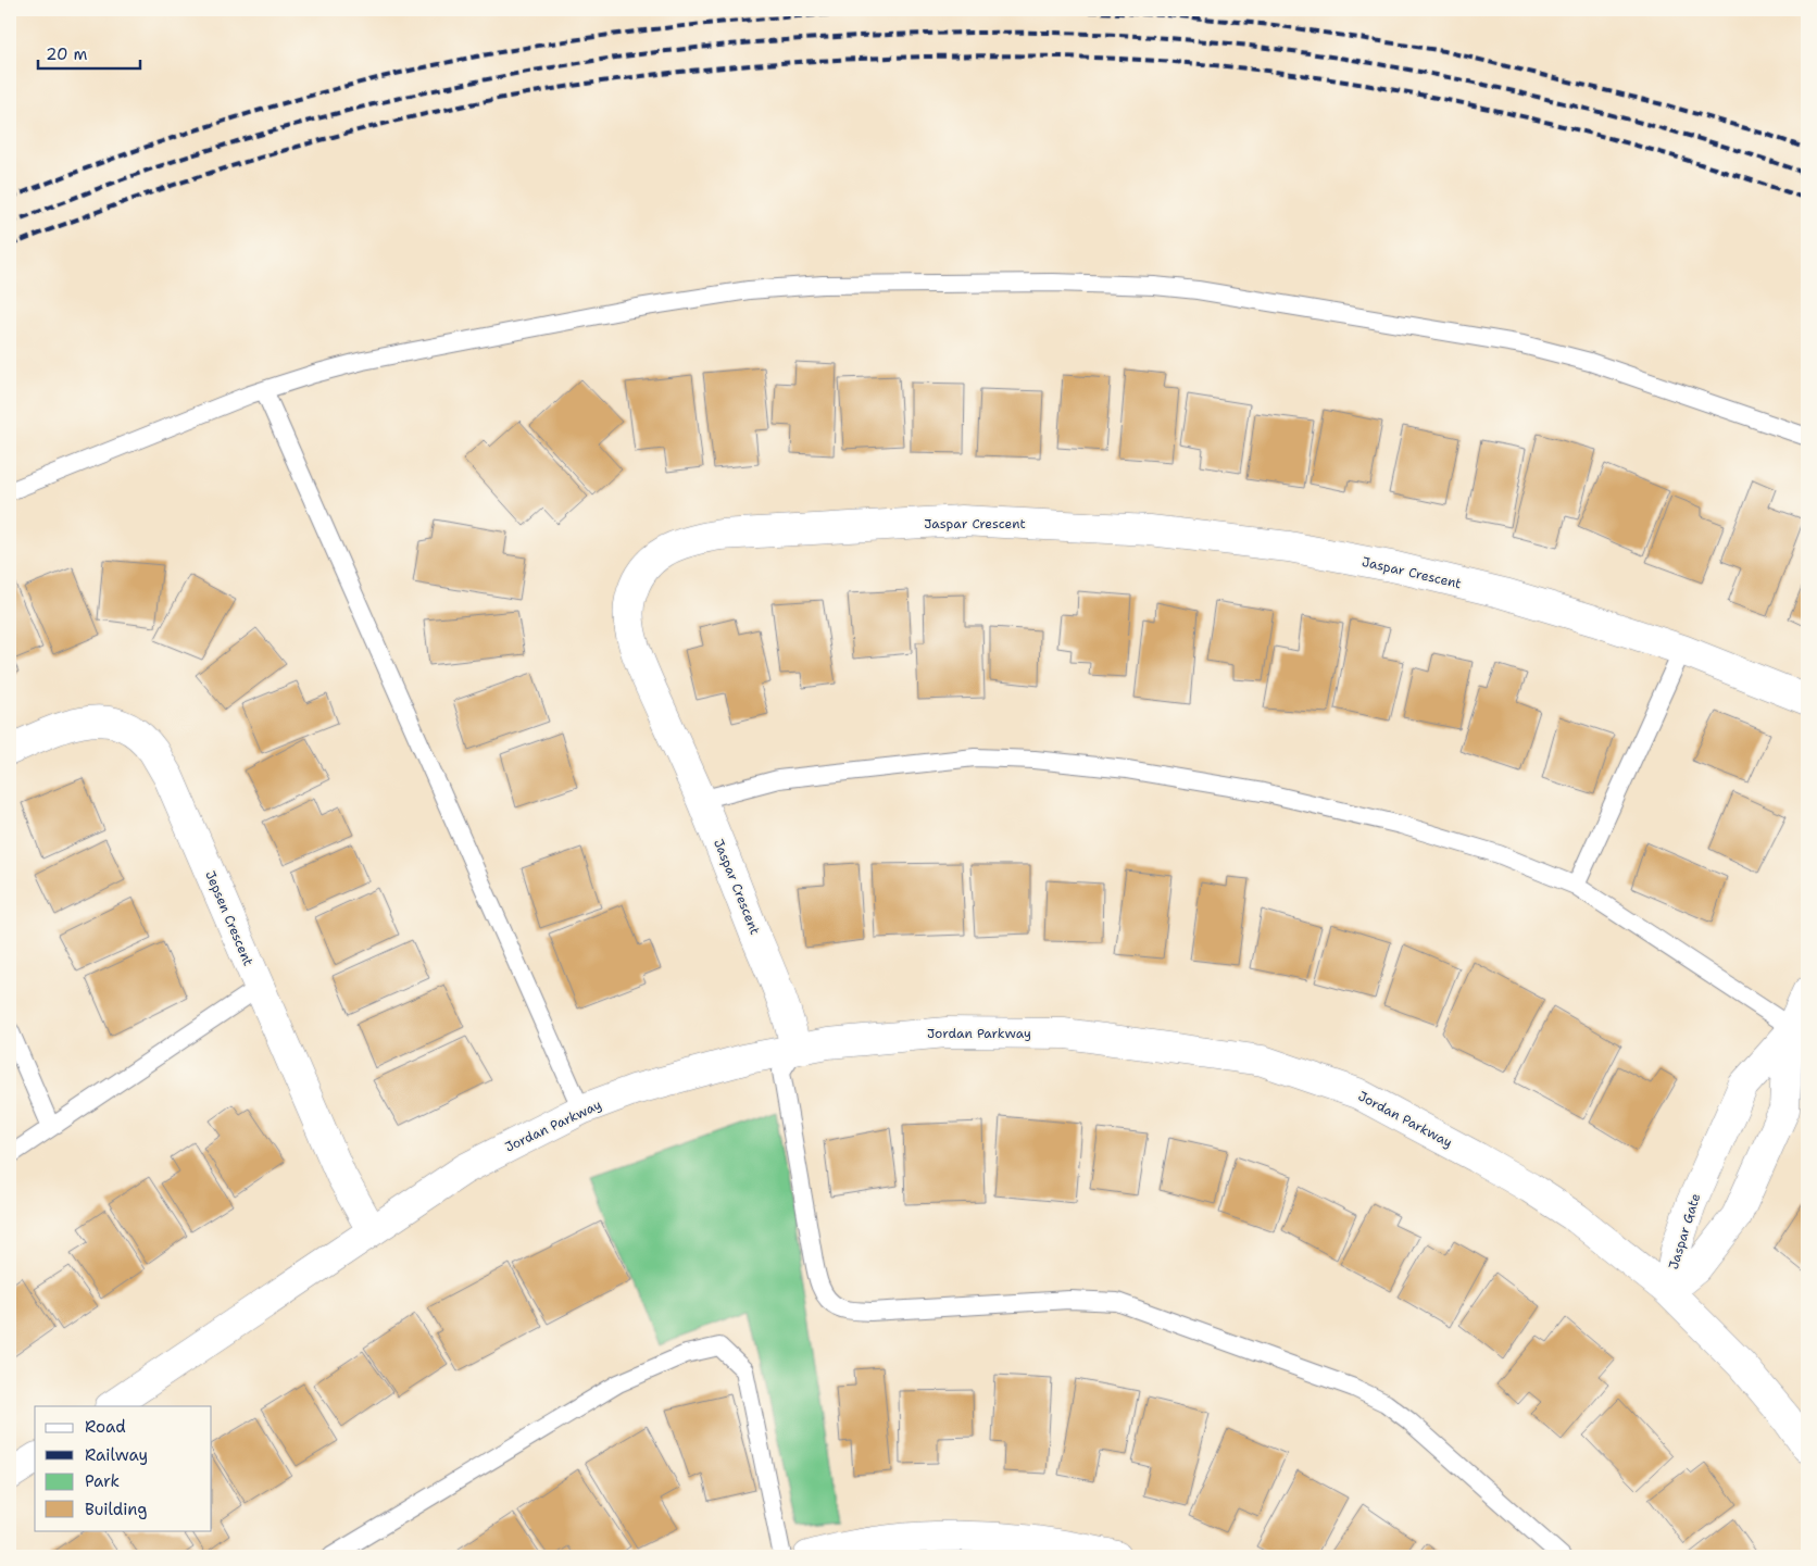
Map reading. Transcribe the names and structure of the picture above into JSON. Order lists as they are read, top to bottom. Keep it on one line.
{"streets":{"street":["Jaspar Crescent","Jepsen Crescent","Jordan Parkway","Jaspar Gate"]},"crossings":[["Jaspar Crescent","Jordan Parkway"],["Jepsen Crescent","Jordan Parkway"],["Jordan Parkway","Jaspar Gate"]],"legend":["Road","Railway","Park","Building"],"scale_bar":"20 m"}
